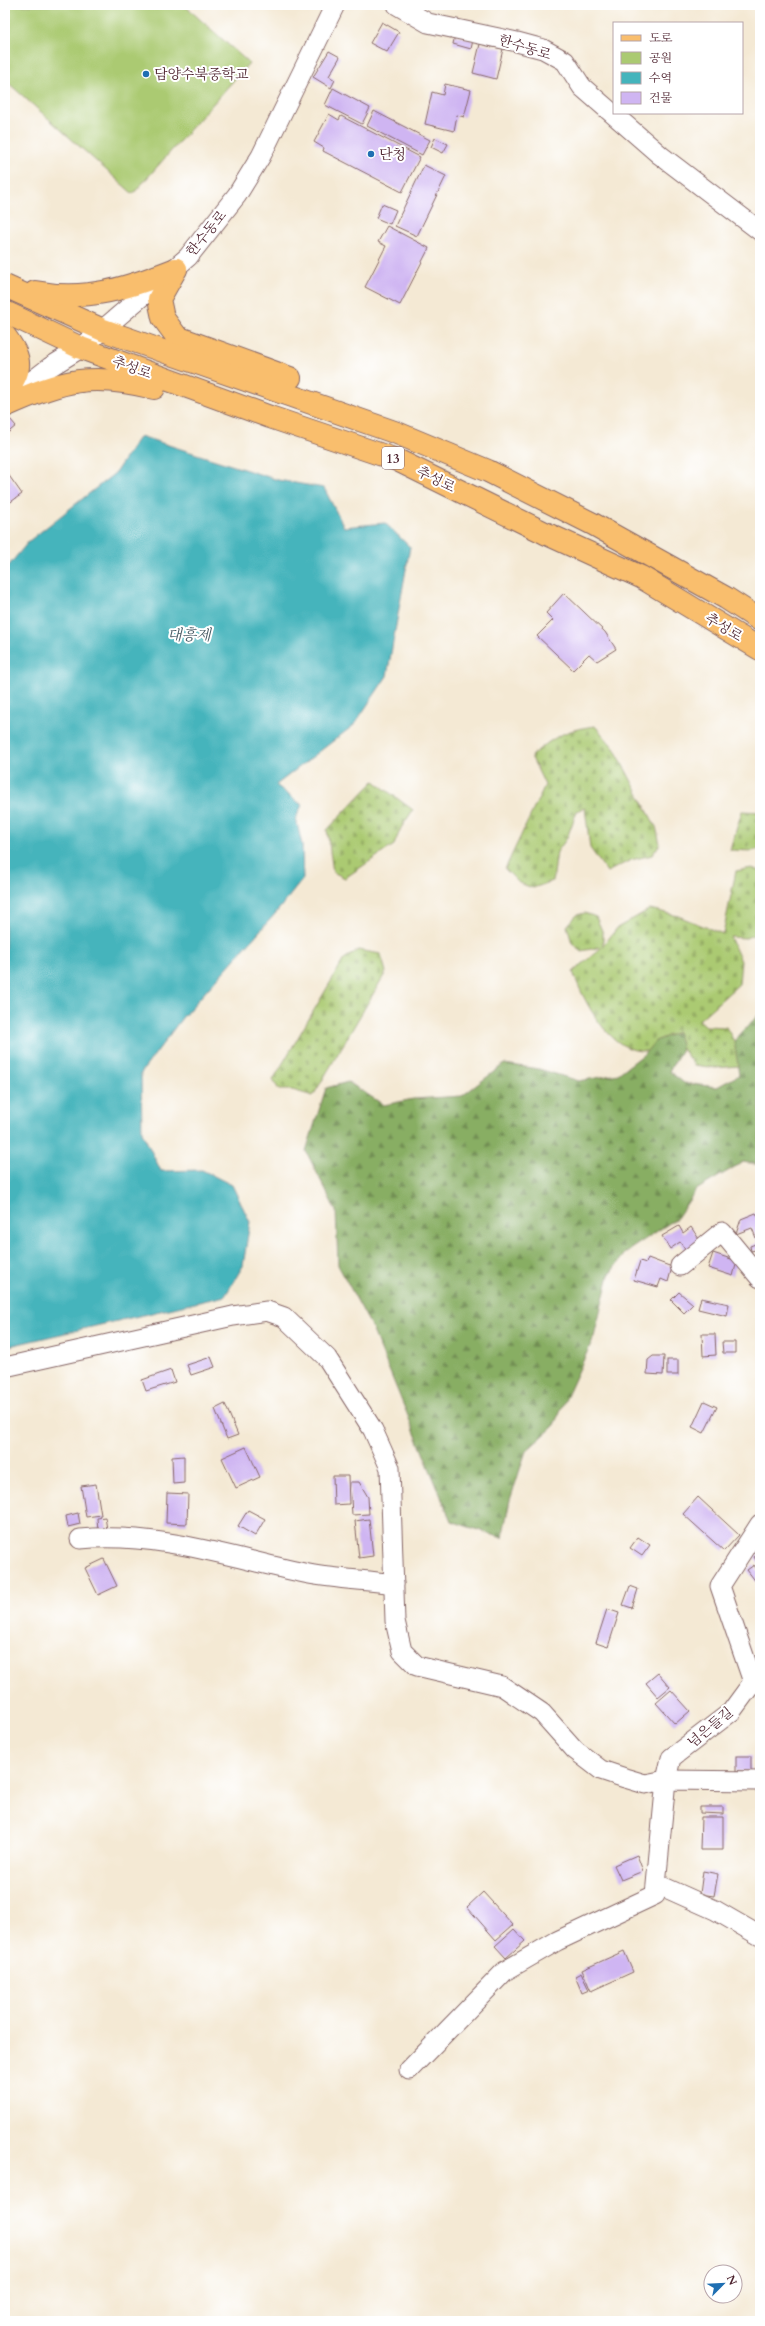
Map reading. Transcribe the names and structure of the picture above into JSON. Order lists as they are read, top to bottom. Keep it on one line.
{"streets":{"main road":["추성로","13"],"street":["한수동로","넘은들길"]},"crossings":[["한수동로","추성로"]],"water":["대흥제"],"places":["담양수북중학교","단청"],"legend":["도로","공원","수역","건물"],"north":"top right"}
